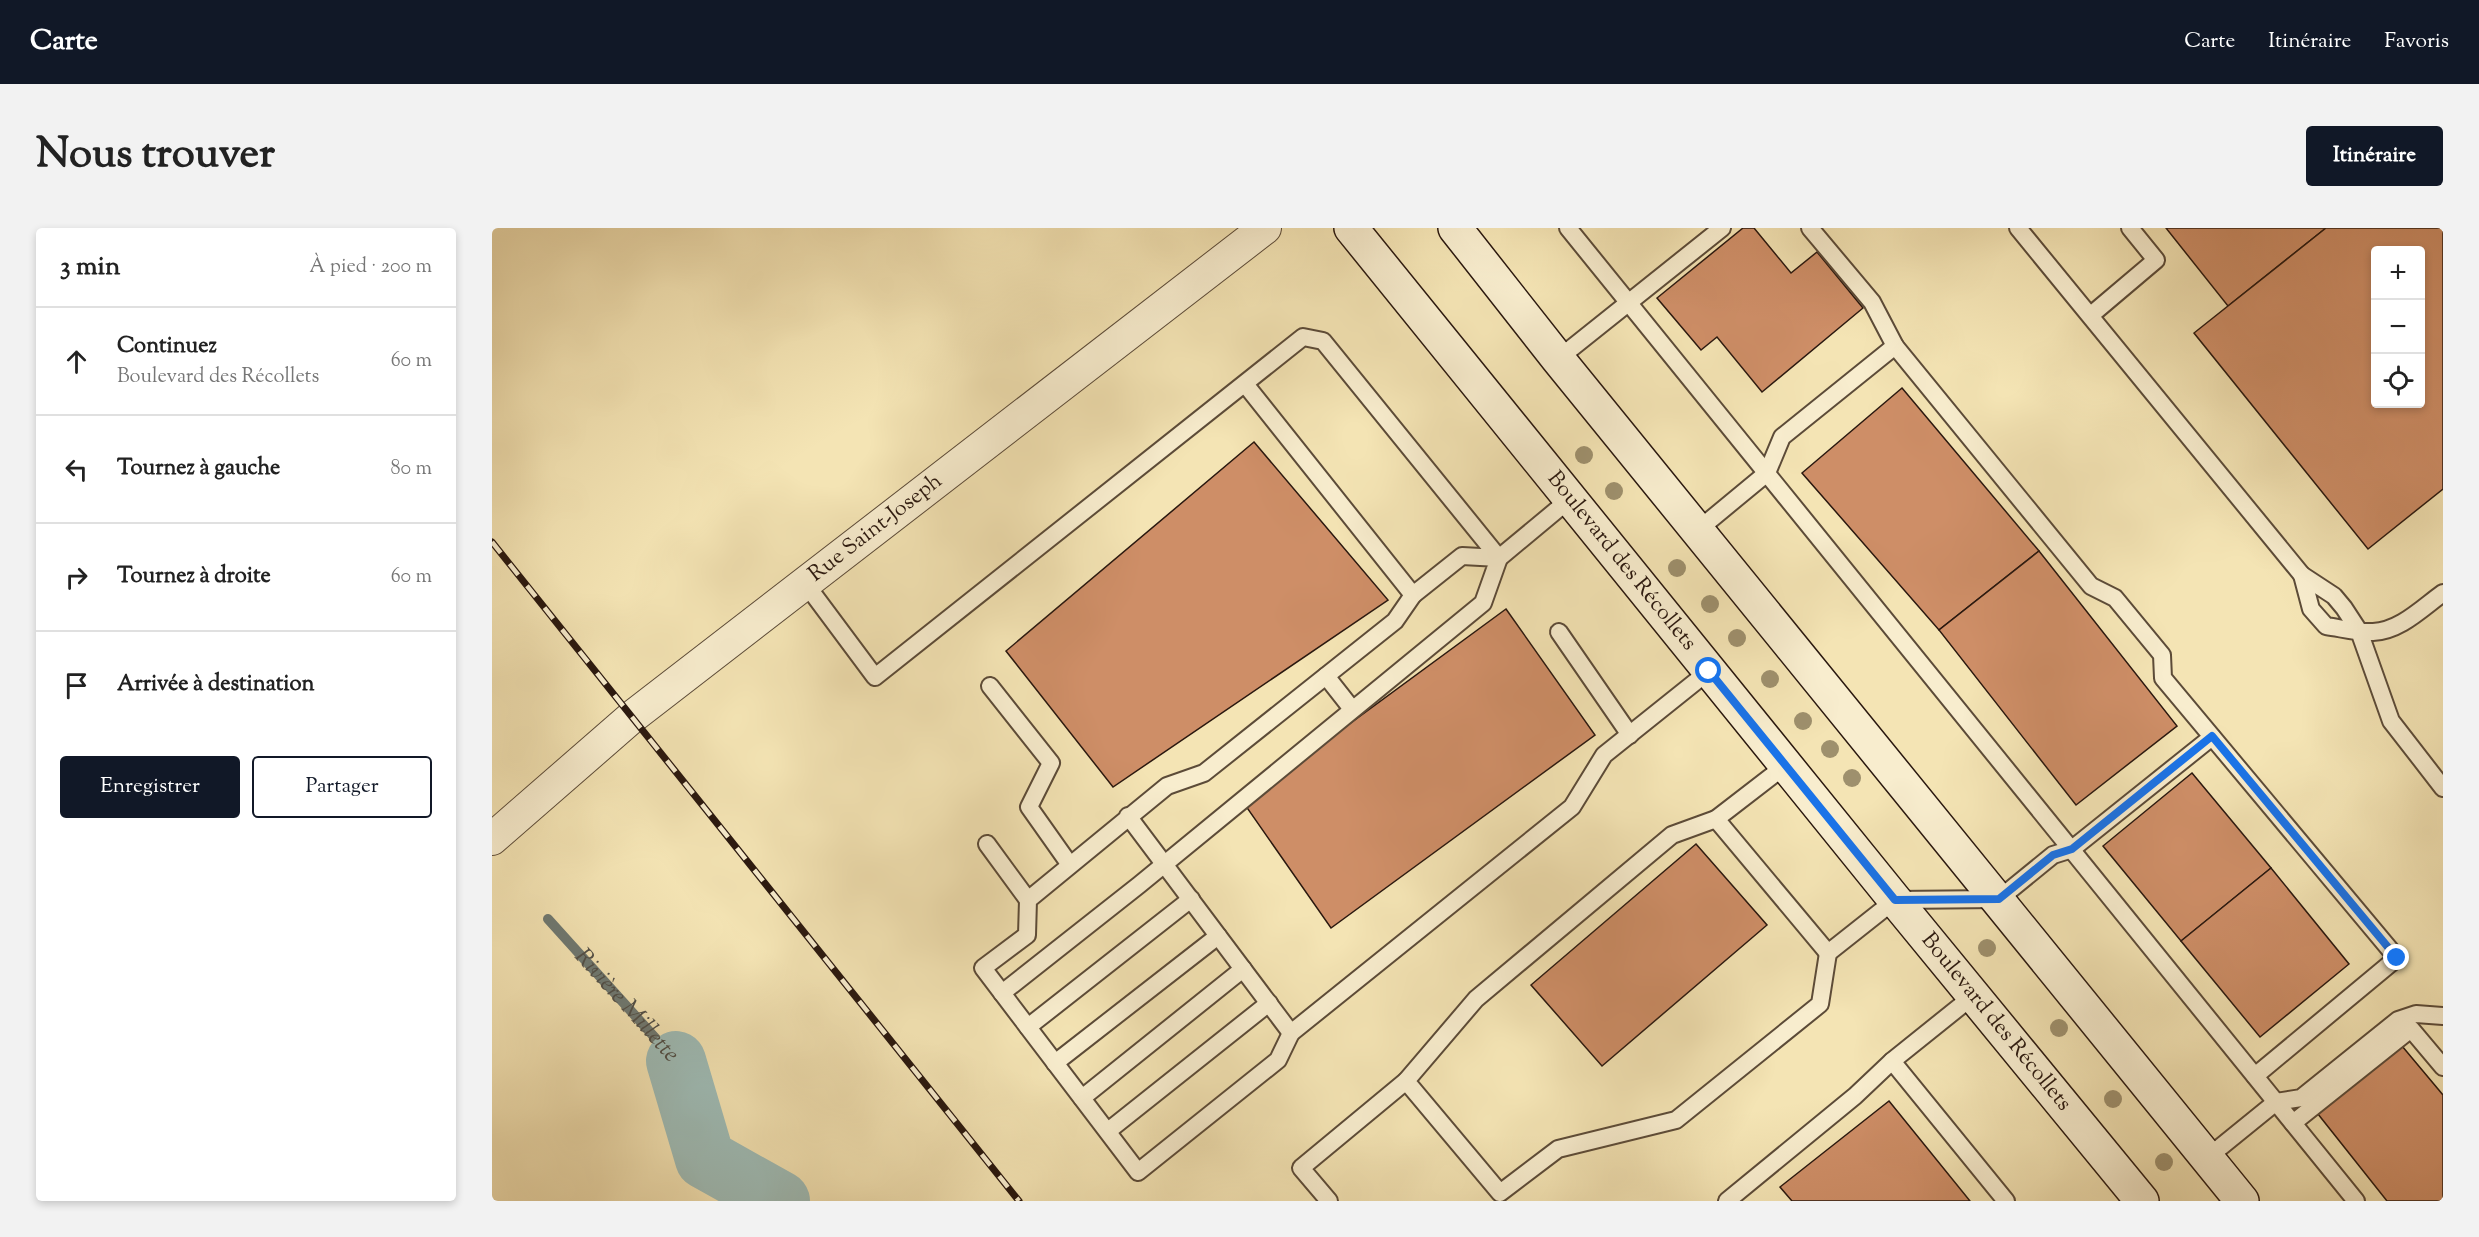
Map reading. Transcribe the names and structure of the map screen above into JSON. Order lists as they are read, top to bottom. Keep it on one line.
{"streets":{"main road":["Boulevard des Récollets"],"street":["Rue Saint-Joseph"]},"water":["Rivière Millette"],"page":{"header":"Carte","nav":["Carte","Itinéraire","Favoris"],"title":"Nous trouver","buttons":["Itinéraire",["Enregistrer","Partager"]],"heading":["3 min","À pied · 200 m"],"map_buttons":["+","−"],"list":[["Continuez","Boulevard des Récollets","60 m"],["Tournez à gauche","80 m"],["Tournez à droite","60 m"],"Arrivée à destination"]}}
